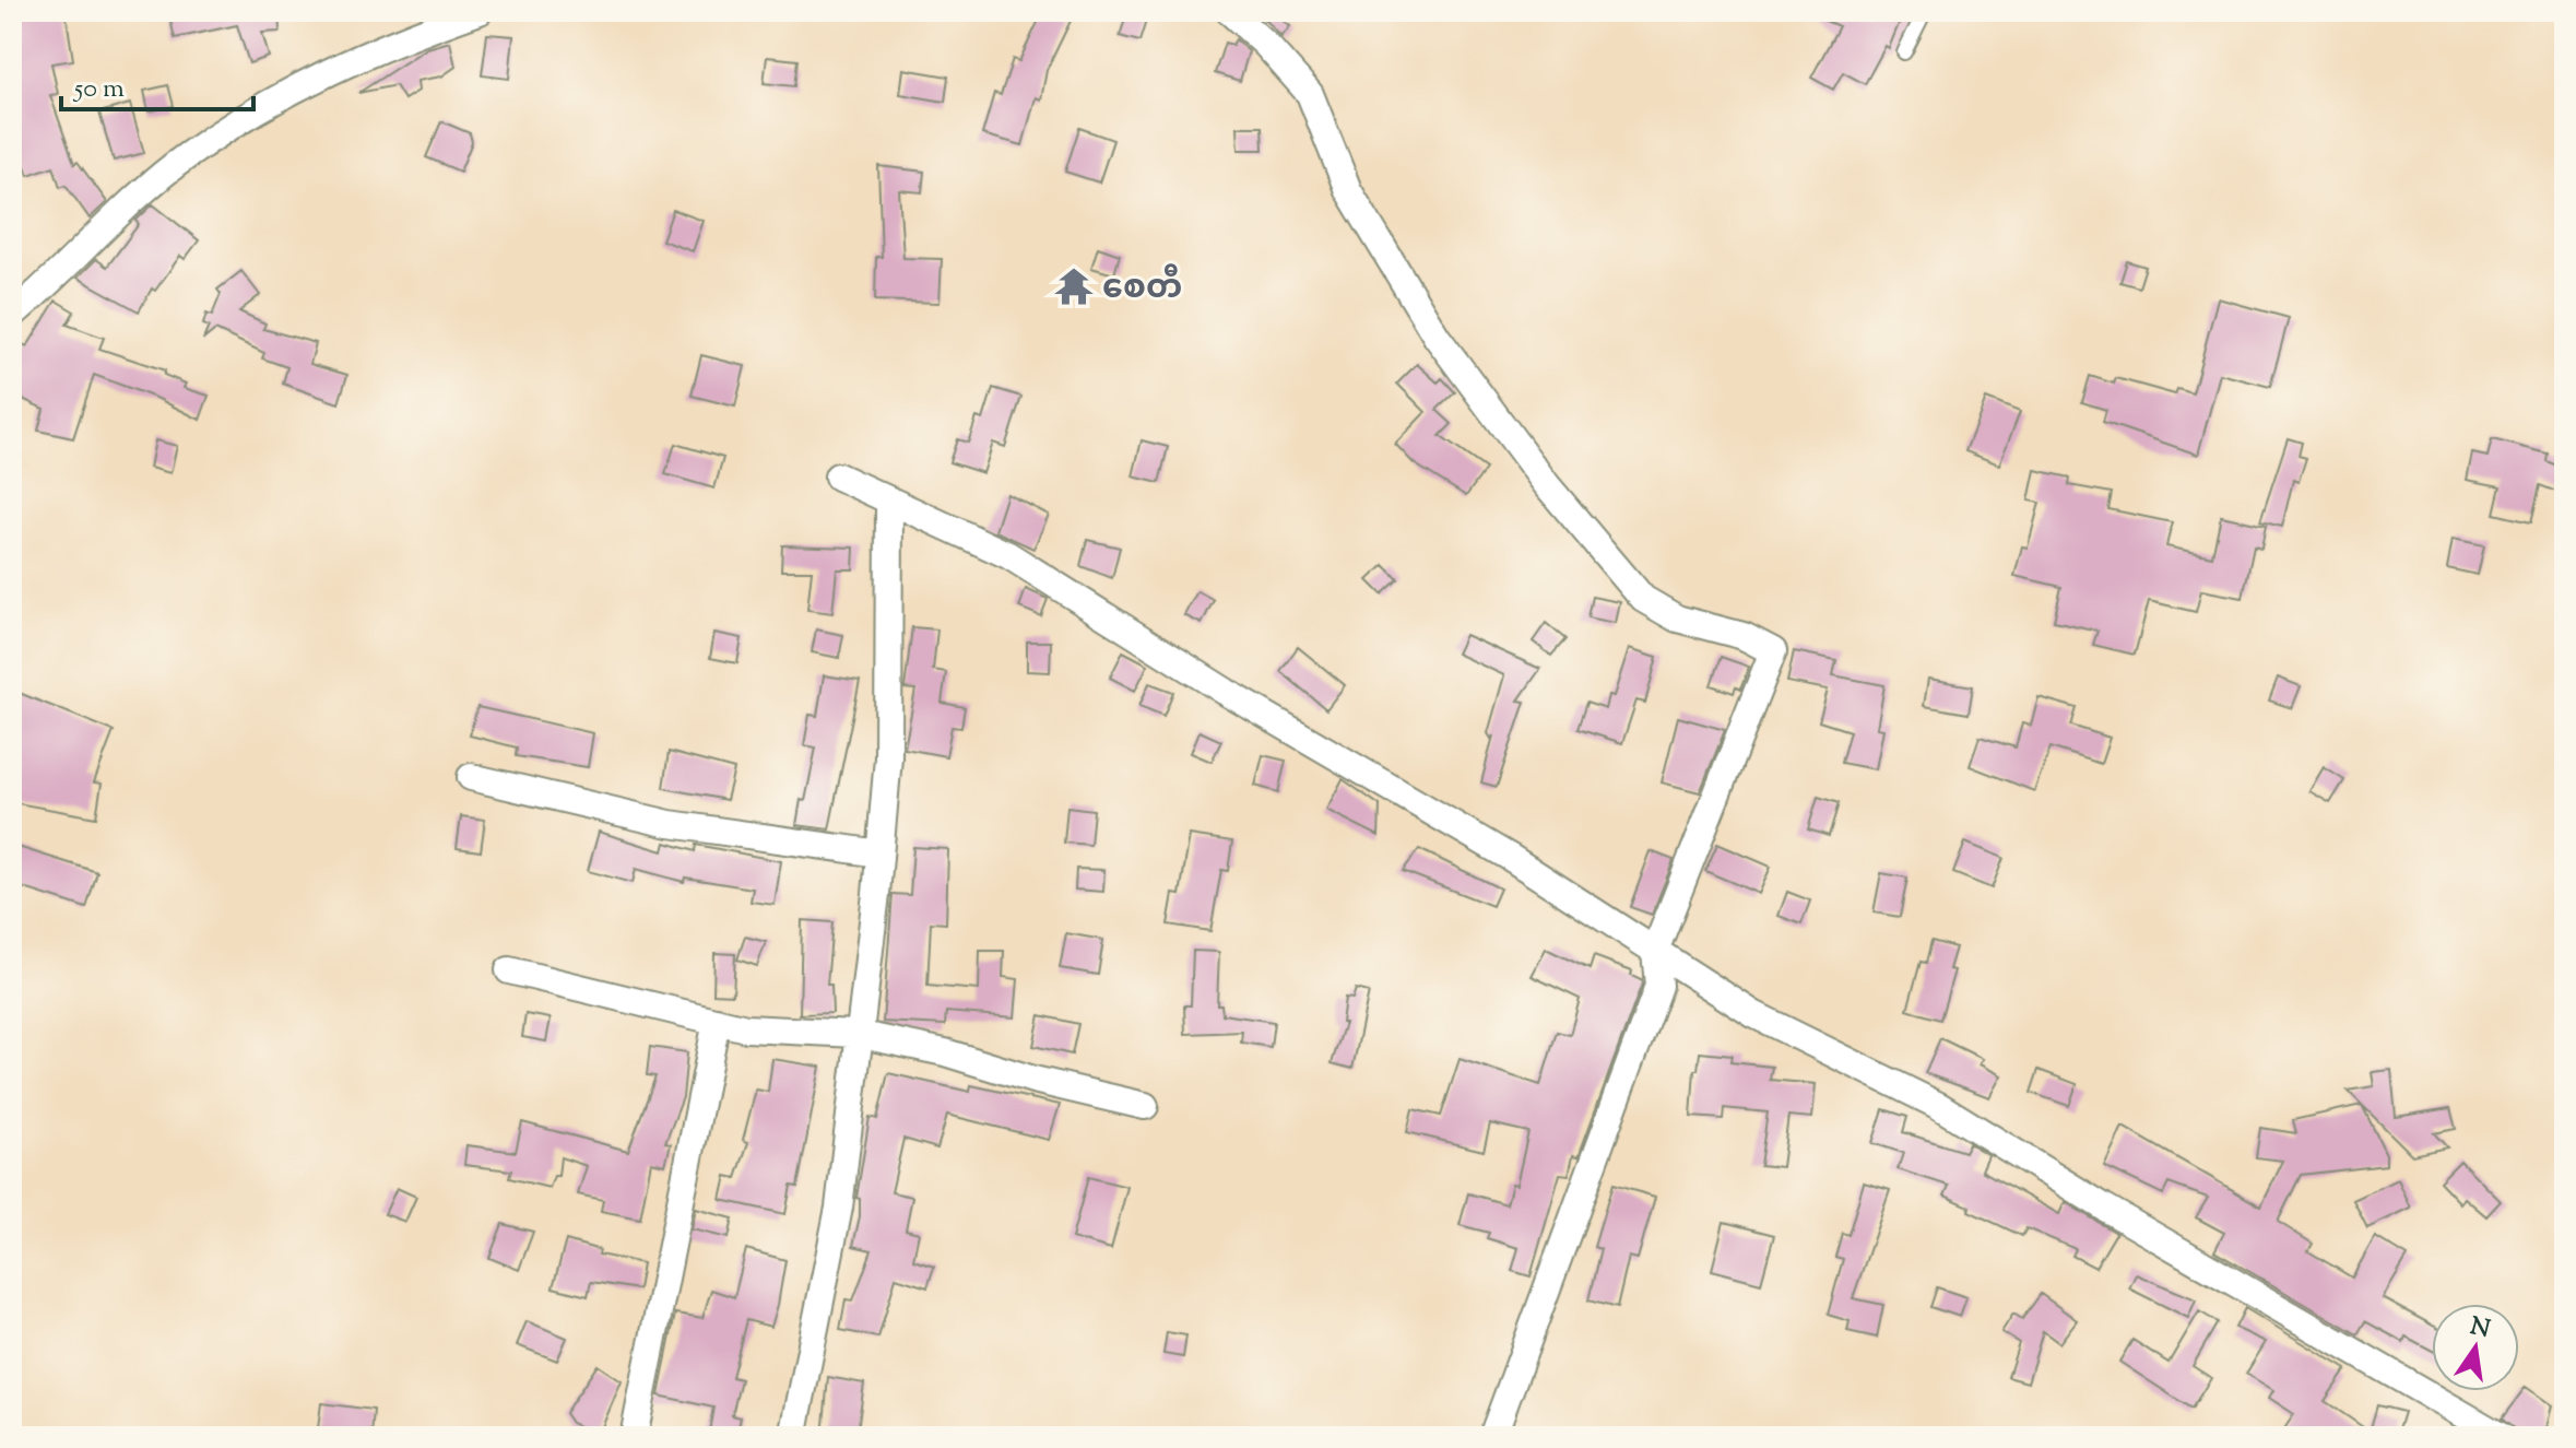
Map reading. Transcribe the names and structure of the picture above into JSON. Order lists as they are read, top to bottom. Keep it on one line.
{"places":{"temple":["စေတီ"]},"scale_bar":"50 m","north":"top"}
